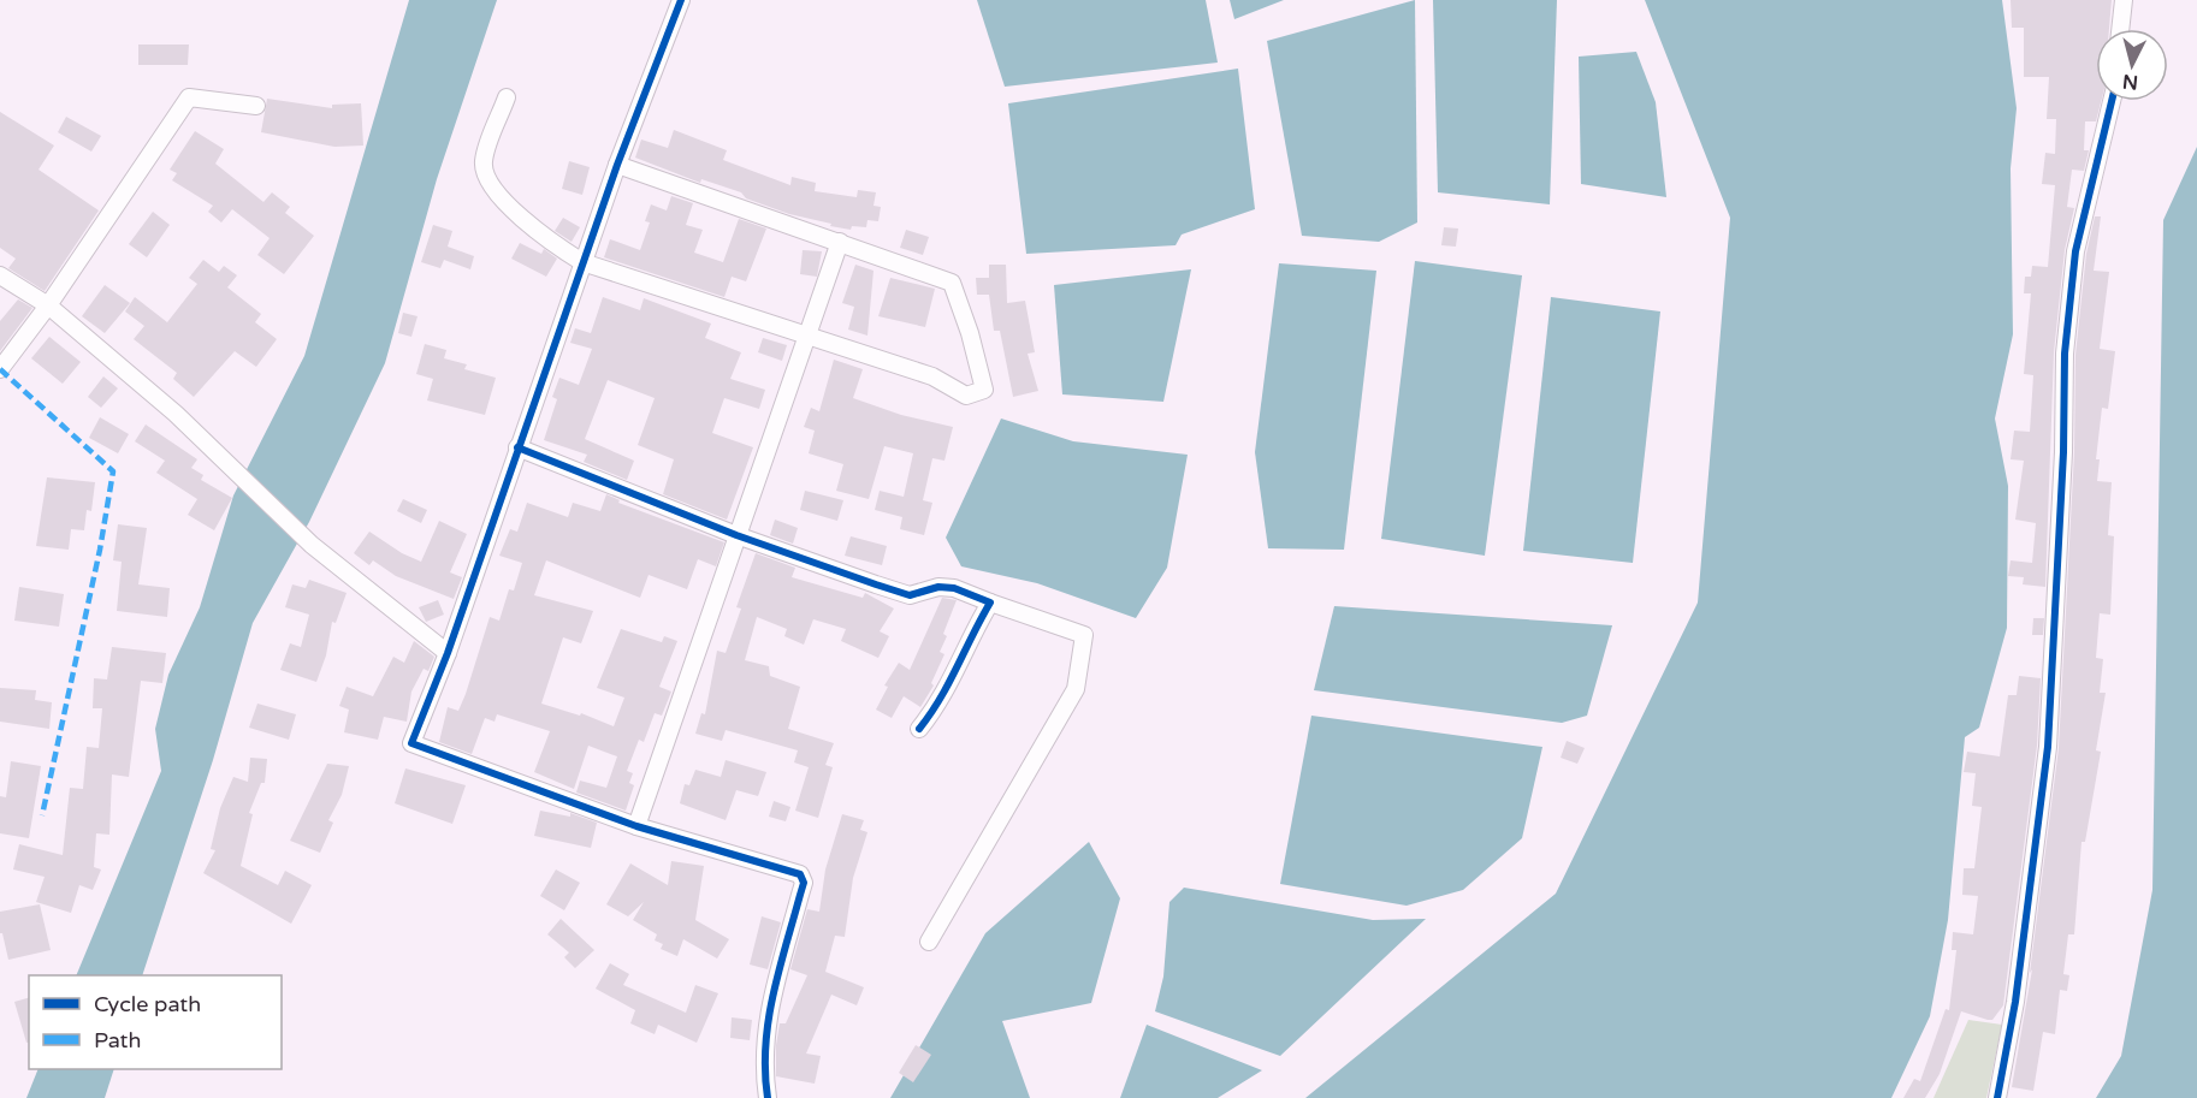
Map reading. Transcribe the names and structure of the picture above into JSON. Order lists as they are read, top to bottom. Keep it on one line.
{"legend":["Cycle path","Path"],"north":"bottom"}
